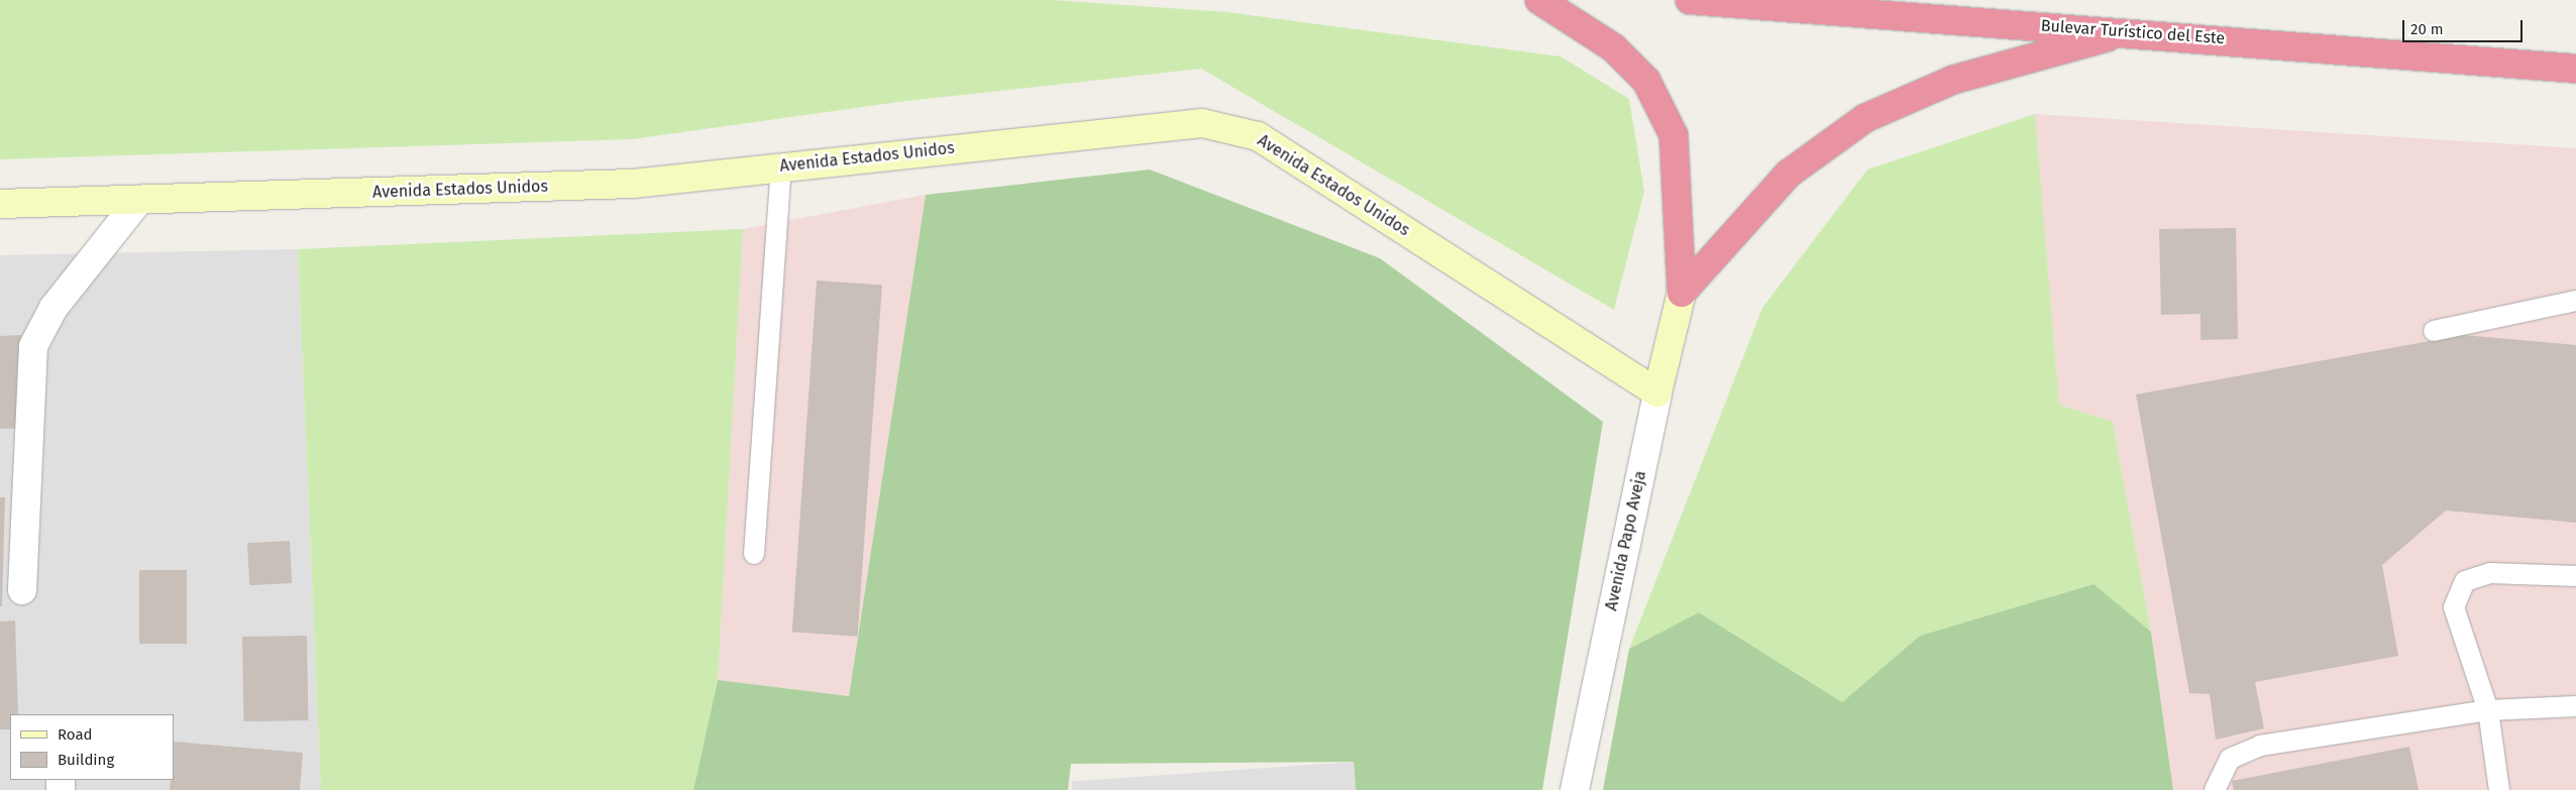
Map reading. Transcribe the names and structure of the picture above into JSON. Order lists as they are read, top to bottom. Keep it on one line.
{"streets":{"highway":["Bulevar Turístico del Este"],"street":["Avenida Estados Unidos","Avenida Papo Aveja"]},"crossings":[["Avenida Estados Unidos","Avenida Papo Aveja"]],"legend":["Road","Building"],"scale_bar":"20 m"}
